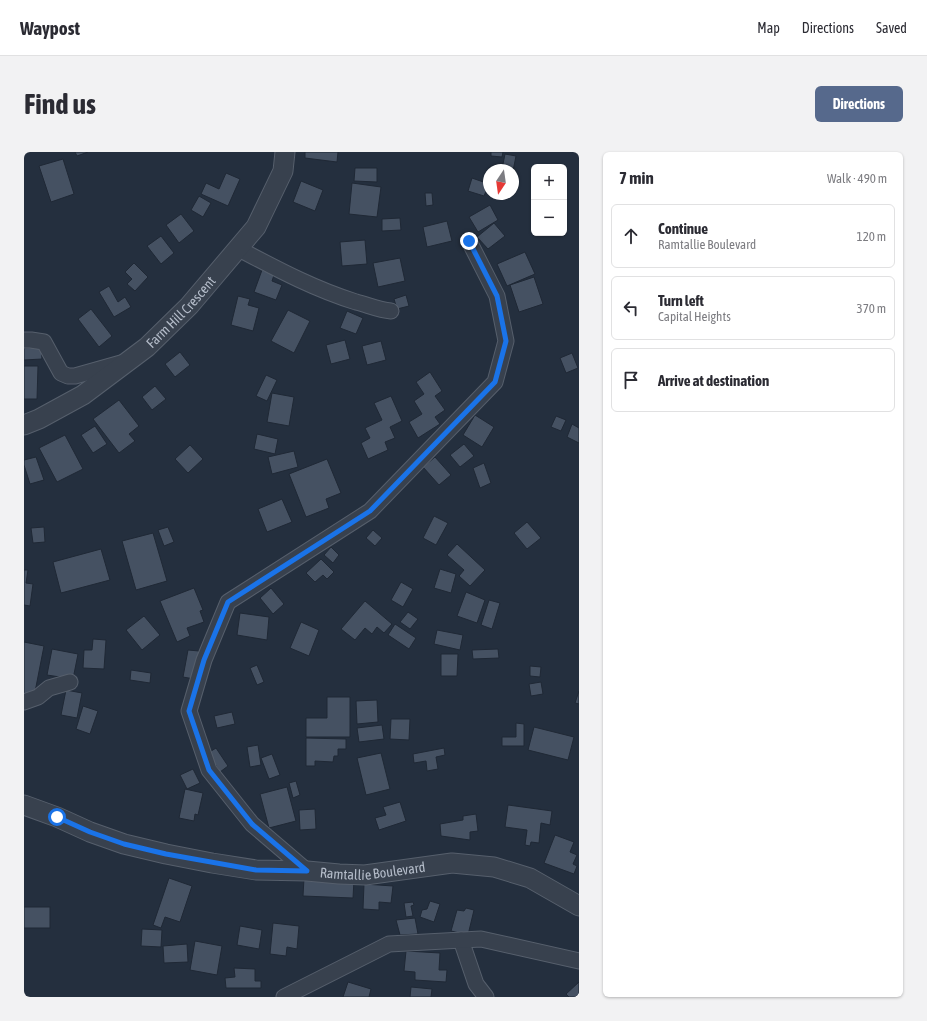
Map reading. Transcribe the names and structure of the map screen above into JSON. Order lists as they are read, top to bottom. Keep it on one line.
{"streets":{"street":["Farm Hill Crescent","Ramtallie Boulevard"]},"north":"bottom","page":{"header":"Waypost","nav":["Map","Directions","Saved"],"buttons":"Directions","title":"Find us","heading":["7 min","Walk · 490 m"],"map_buttons":["+","−"],"list":[["Continue","Ramtallie Boulevard","120 m"],["Turn left","Capital Heights","370 m"],"Arrive at destination"]}}
